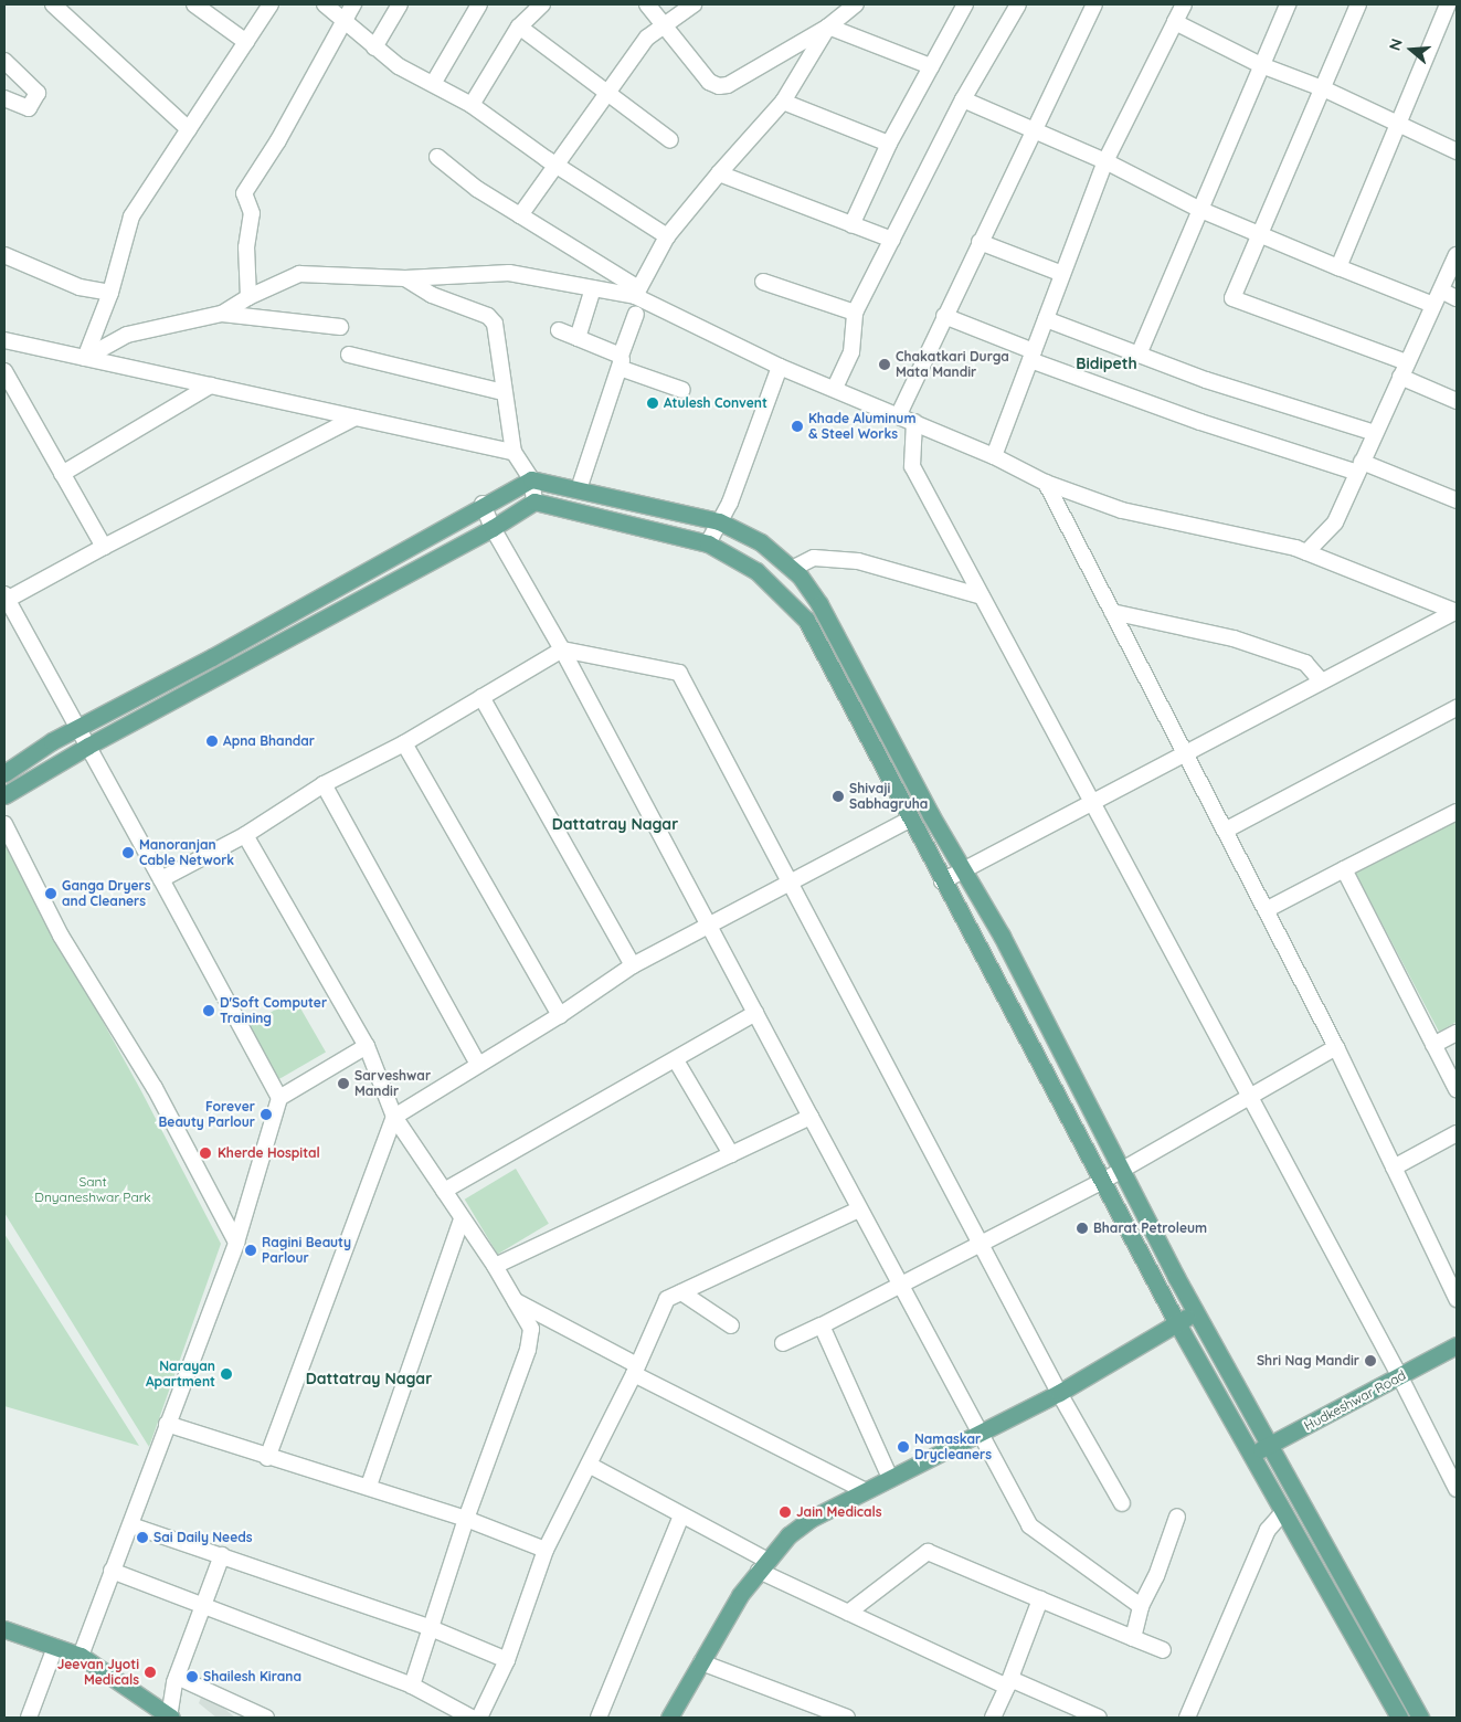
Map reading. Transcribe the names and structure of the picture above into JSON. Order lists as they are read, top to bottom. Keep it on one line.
{"streets":{"main road":["Hudkeshwar Road"]},"districts":["Bidipeth","Dattatray Nagar","Dattatray Nagar"],"parks":["Sant Dnyaneshwar Park"],"places":["Chakatkari Durga Mata Mandir","Atulesh Convent","Khade Aluminum & Steel Works","Apna Bhandar","Shivaji Sabhagruha","Manoranjan Cable Network","Ganga Dryers and Cleaners","D'Soft Computer Training","Sarveshwar Mandir","Forever Beauty Parlour","Kherde Hospital","Bharat Petroleum","Ragini Beauty Parlour","Shri Nag Mandir","Narayan Apartment","Namaskar Drycleaners","Jain Medicals","Sai Daily Needs","Jeevan Jyoti Medicals","Shailesh Kirana"],"north":"left"}
